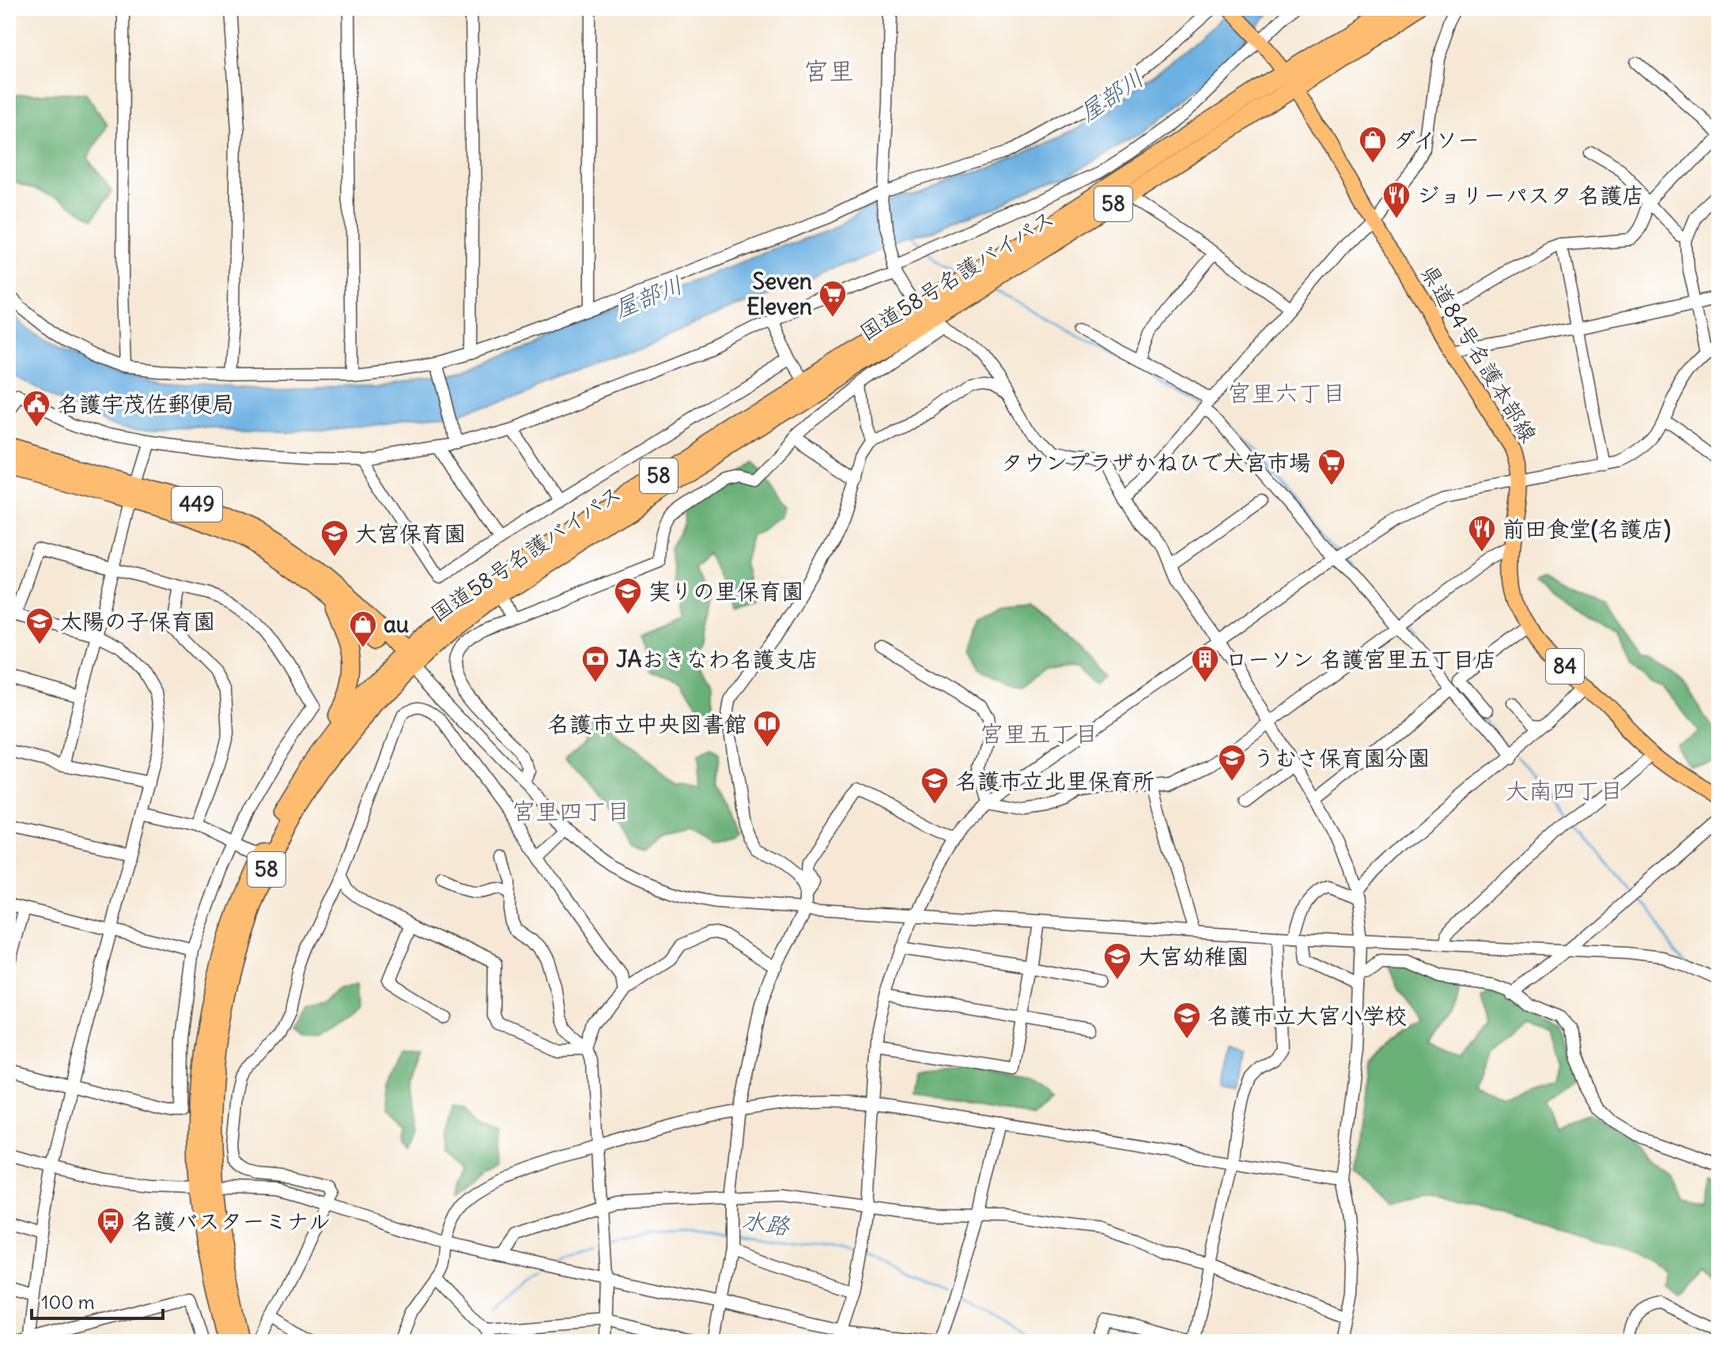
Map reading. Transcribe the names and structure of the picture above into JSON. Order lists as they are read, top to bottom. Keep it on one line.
{"streets":{"highway":["58","国道58号名護バイパス","449"],"main road":["県道84号名護本部線","84"]},"crossings":[["国道58号名護バイパス","県道84号名護本部線"],["国道58号名護バイパス","449"]],"districts":["宮里","宮里六丁目","宮里五丁目","大南四丁目","宮里四丁目"],"water":["屋部川","水路"],"places":{"shop":["ダイソー","au"],"restaurant":["ジョリーパスタ 名護店","前田食堂(名護店)"],"supermarket":["Seven Eleven","タウンプラザかねひで大宮市場"],"public building":["名護宇茂佐郵便局"],"school or university":["大宮保育園","実りの里保育園","太陽の子保育園","うむさ保育園分園","名護市立北里保育所","大宮幼稚園","名護市立大宮小学校"],"bank":["JAおきなわ名護支店"],"building":["ローソン 名護宮里五丁目店"],"library":["名護市立中央図書館"],"bus stop":["名護バスターミナル"]},"scale_bar":"100 m"}
